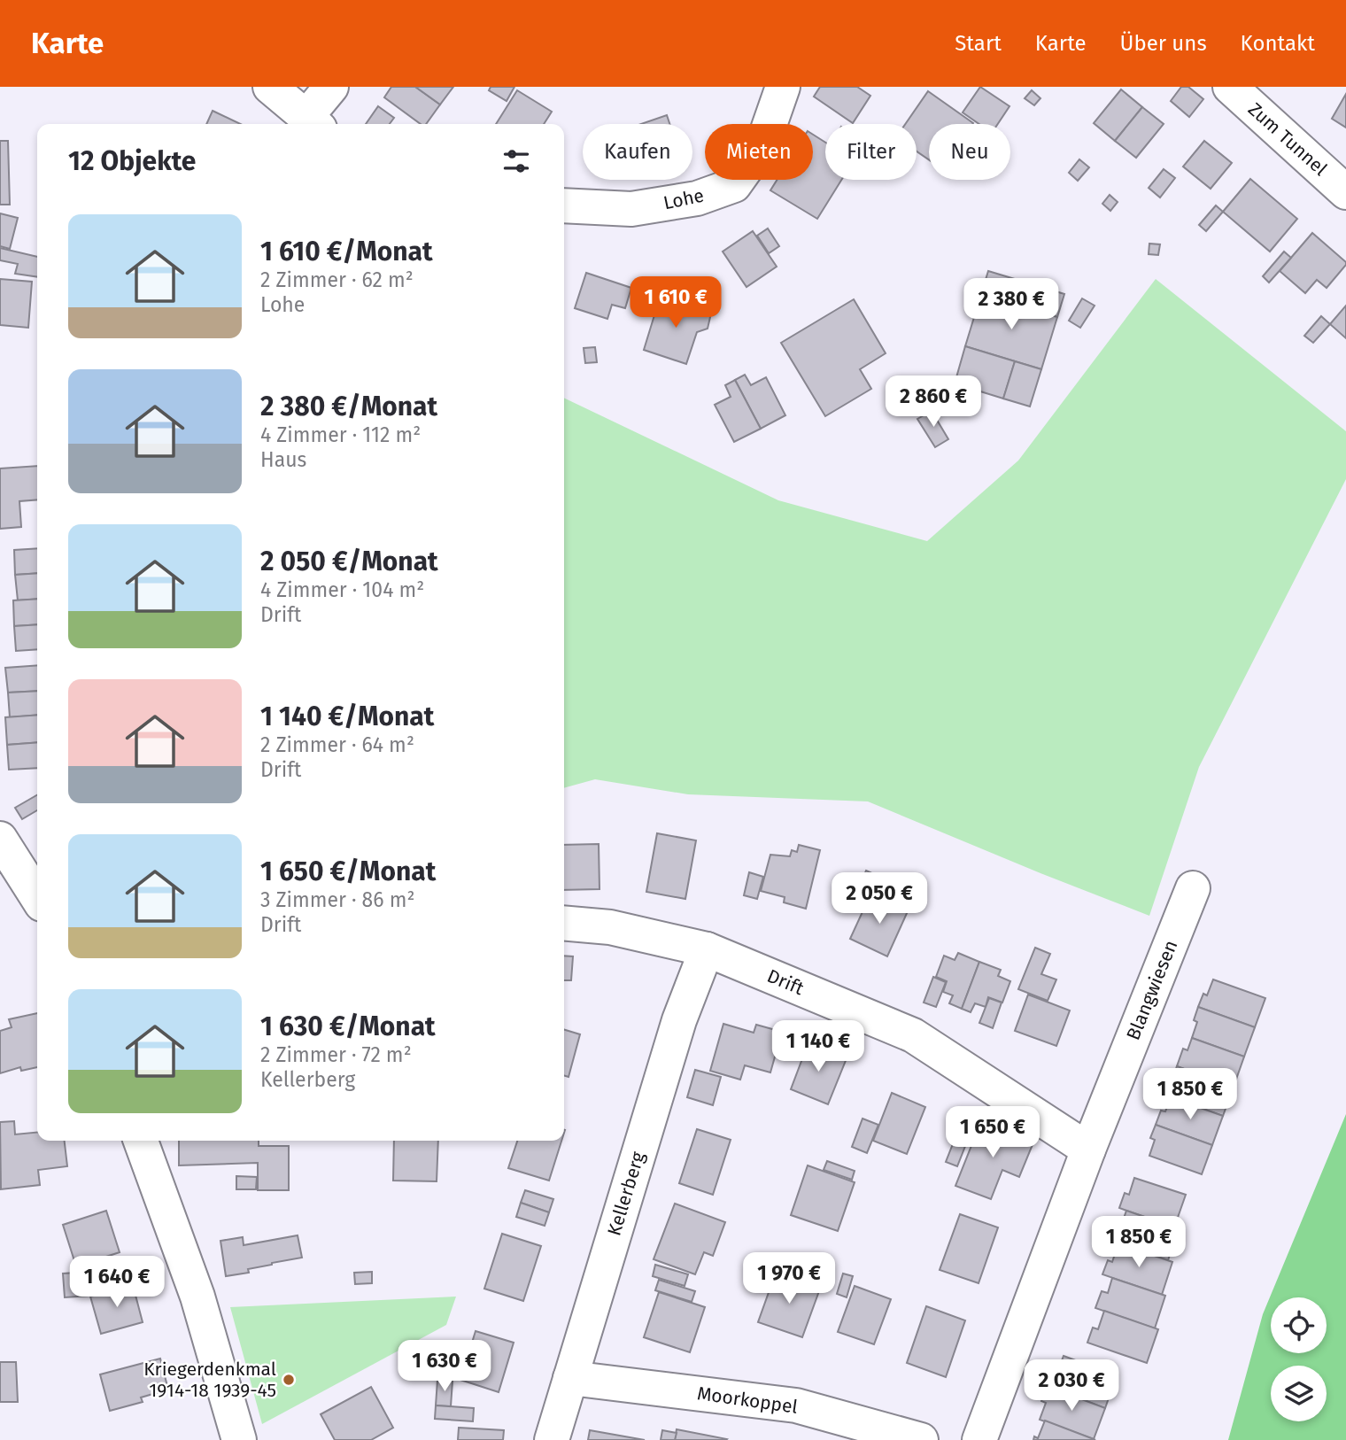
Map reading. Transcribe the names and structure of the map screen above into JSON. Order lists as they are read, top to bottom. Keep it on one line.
{"streets":{"street":["Zum Tunnel","Lohe","Drift","Blangwiesen","Kellerberg","Moorkoppel"]},"crossings":[["Drift","Blangwiesen"],["Drift","Kellerberg"],["Kellerberg","Moorkoppel"]],"places":["Kriegerdenkmal 1914-18 1939-45"],"page":{"header":"Karte","nav":["Start","Karte","Über uns","Kontakt"],"chip":["Kaufen","Mieten","Filter","Neu"],"heading":"12 Objekte","list":[{"name":"1 610 €/Monat","note":"2 Zimmer · 62 m² · Lohe"},{"name":"2 380 €/Monat","note":"4 Zimmer · 112 m² · Haus"},{"name":"2 050 €/Monat","note":"4 Zimmer · 104 m² · Drift"},{"name":"1 140 €/Monat","note":"2 Zimmer · 64 m² · Drift"},{"name":"1 650 €/Monat","note":"3 Zimmer · 86 m² · Drift"},{"name":"1 630 €/Monat","note":"2 Zimmer · 72 m² · Kellerberg"}],"price":["1 610 €","2 380 €","2 860 €","2 050 €","1 140 €","1 850 €","1 650 €","1 850 €","1 970 €","1 640 €","1 630 €","2 030 €"]}}
